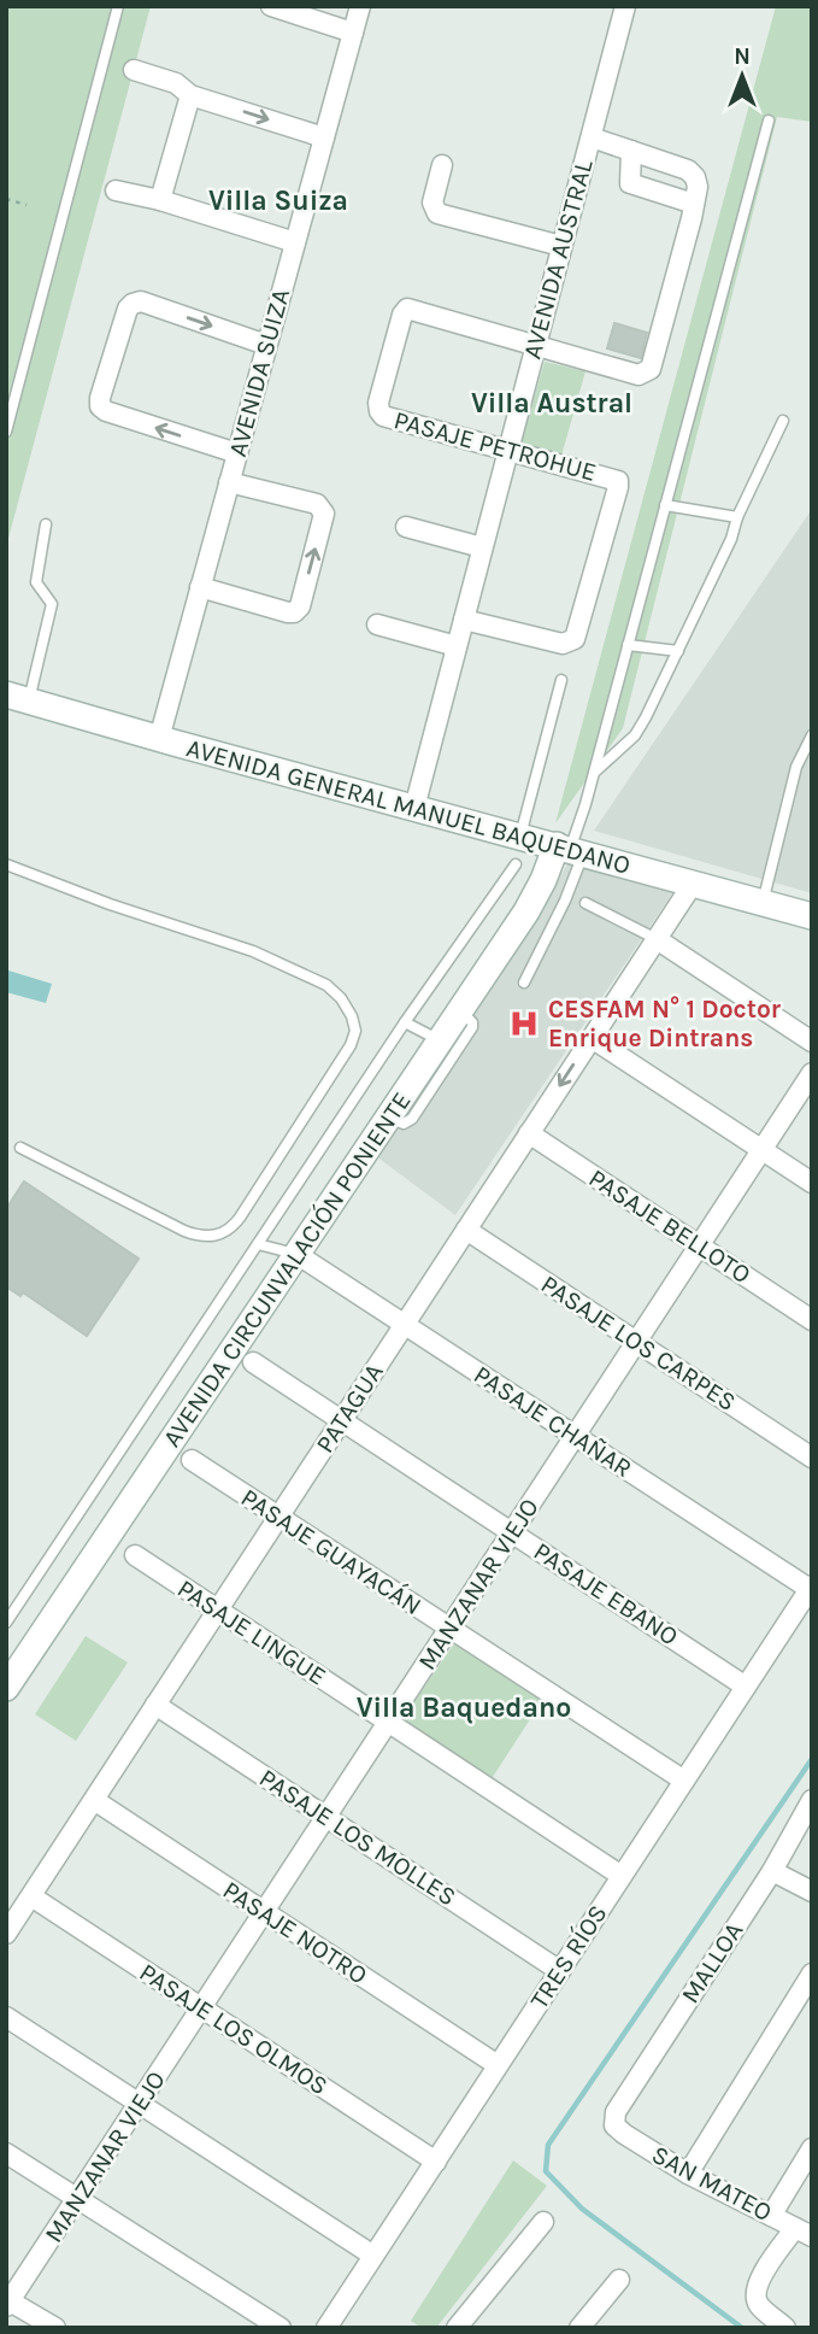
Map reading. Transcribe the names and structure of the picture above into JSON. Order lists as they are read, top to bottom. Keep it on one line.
{"streets":{"street":["AVENIDA AUSTRAL","AVENIDA SUIZA","PASAJE PETROHUE","AVENIDA GENERAL MANUEL BAQUEDANO","PASAJE BELLOTO","AVENIDA CIRCUNVALACIÓN PONIENTE","PASAJE LOS CARPES","PATAGUA","PASAJE CHAÑAR","PASAJE GUAYACÁN","MANZANAR VIEJO","PASAJE EBANO","PASAJE LINGUE","PASAJE LOS MOLLES","PASAJE NOTRO","TRES RÍOS","MALLOA","PASAJE LOS OLMOS","SAN MATEO"]},"crossings":[["AVENIDA AUSTRAL","PASAJE PETROHUE"],["AVENIDA AUSTRAL","AVENIDA GENERAL MANUEL BAQUEDANO"],["AVENIDA SUIZA","AVENIDA GENERAL MANUEL BAQUEDANO"],["AVENIDA GENERAL MANUEL BAQUEDANO","AVENIDA CIRCUNVALACIÓN PONIENTE"],["AVENIDA GENERAL MANUEL BAQUEDANO","PATAGUA"],["PASAJE BELLOTO","PATAGUA"],["PASAJE BELLOTO","MANZANAR VIEJO"],["AVENIDA CIRCUNVALACIÓN PONIENTE","PASAJE CHAÑAR"],["PASAJE LOS CARPES","PATAGUA"],["PASAJE LOS CARPES","MANZANAR VIEJO"],["PATAGUA","PASAJE CHAÑAR"],["PATAGUA","PASAJE GUAYACÁN"],["PATAGUA","PASAJE EBANO"],["PATAGUA","PASAJE LINGUE"],["PATAGUA","PASAJE LOS MOLLES"],["PATAGUA","PASAJE NOTRO"],["PATAGUA","PASAJE LOS OLMOS"],["PASAJE CHAÑAR","MANZANAR VIEJO"],["PASAJE CHAÑAR","TRES RÍOS"],["PASAJE GUAYACÁN","MANZANAR VIEJO"],["PASAJE GUAYACÁN","TRES RÍOS"],["MANZANAR VIEJO","PASAJE EBANO"],["MANZANAR VIEJO","PASAJE LINGUE"],["MANZANAR VIEJO","PASAJE LOS MOLLES"],["MANZANAR VIEJO","PASAJE NOTRO"],["MANZANAR VIEJO","PASAJE LOS OLMOS"],["PASAJE EBANO","TRES RÍOS"],["PASAJE LINGUE","TRES RÍOS"],["PASAJE LOS MOLLES","TRES RÍOS"],["PASAJE NOTRO","TRES RÍOS"],["TRES RÍOS","PASAJE LOS OLMOS"],["MALLOA","SAN MATEO"]],"districts":["Villa Suiza","Villa Austral","Villa Baquedano"],"places":{"hospital":["CESFAM N° 1 Doctor Enrique Dintrans"]},"north":"top"}
